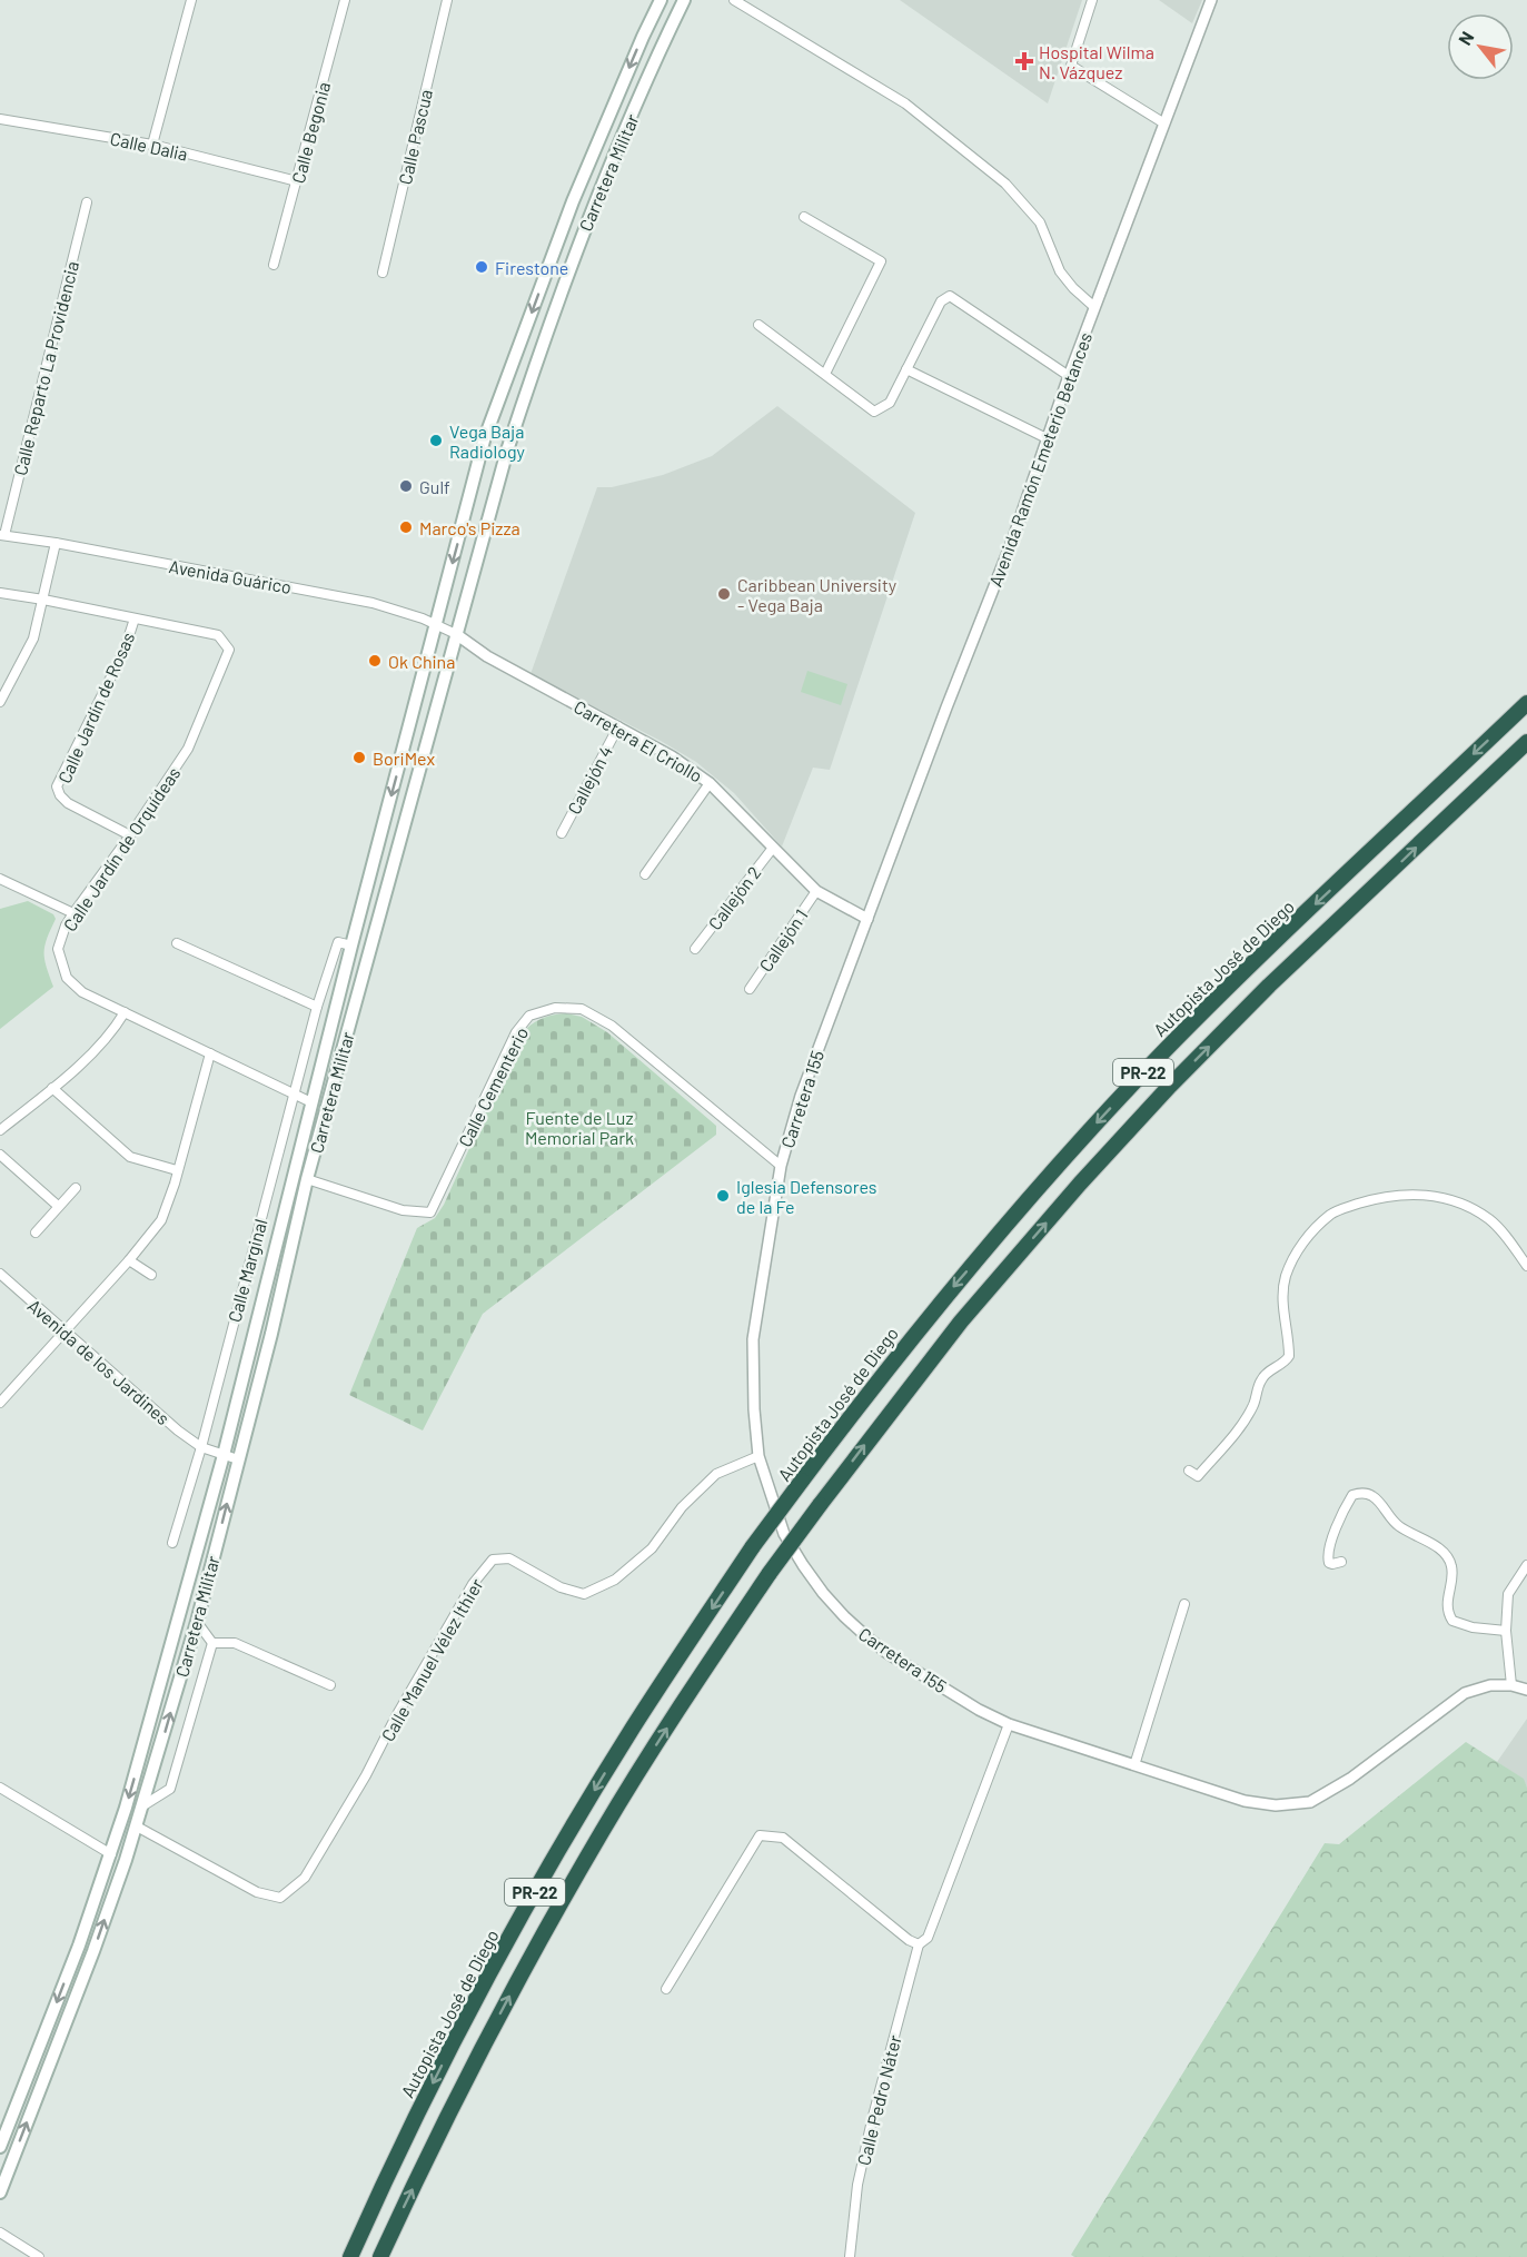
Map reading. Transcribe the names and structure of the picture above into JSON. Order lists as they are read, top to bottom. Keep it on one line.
{"streets":{"highway":["Autopista José de Diego","PR-22"],"main road":["Carretera Militar"],"street":["Calle Begonia","Calle Pascua","Calle Dalia","Calle Reparto La Providencia","Avenida Ramón Emeterio Betances","Avenida Guárico","Calle Jardín de Rosas","Carretera El Criollo","Callejón 4","Calle Jardín de Orquídeas","Callejón 2","Callejón 1","Calle Cementerio","Carretera 155","Calle Marginal","Avenida de los Jardines","Calle Manuel Vélez Ithier","Calle Pedro Náter"]},"crossings":[["Calle Begonia","Calle Dalia"],["Carretera Militar","Avenida Guárico"],["Carretera Militar","Carretera El Criollo"],["Carretera Militar","Calle Jardín de Orquídeas"],["Carretera Militar","Calle Cementerio"],["Carretera Militar","Calle Marginal"],["Carretera Militar","Avenida de los Jardines"],["Carretera Militar","Calle Manuel Vélez Ithier"],["Calle Reparto La Providencia","Avenida Guárico"],["Avenida Ramón Emeterio Betances","Carretera El Criollo"],["Avenida Ramón Emeterio Betances","Carretera 155"],["Avenida Guárico","Carretera El Criollo"],["Calle Jardín de Rosas","Calle Jardín de Orquídeas"],["Carretera El Criollo","Callejón 4"],["Carretera El Criollo","Callejón 2"],["Carretera El Criollo","Callejón 1"],["Carretera El Criollo","Carretera 155"],["Calle Jardín de Orquídeas","Calle Marginal"],["Calle Cementerio","Carretera 155"],["Carretera 155","Calle Manuel Vélez Ithier"],["Carretera 155","Calle Pedro Náter"],["Calle Marginal","Avenida de los Jardines"]],"parks":["Fuente de Luz Memorial Park"],"places":{"health":["Hospital Wilma N. Vázquez"],"other":["Firestone","Vega Baja Radiology","Gulf","Marco's Pizza","Caribbean University - Vega Baja","Ok China","BoriMex","Iglesia Defensores de la Fe"]},"north":"top left"}
